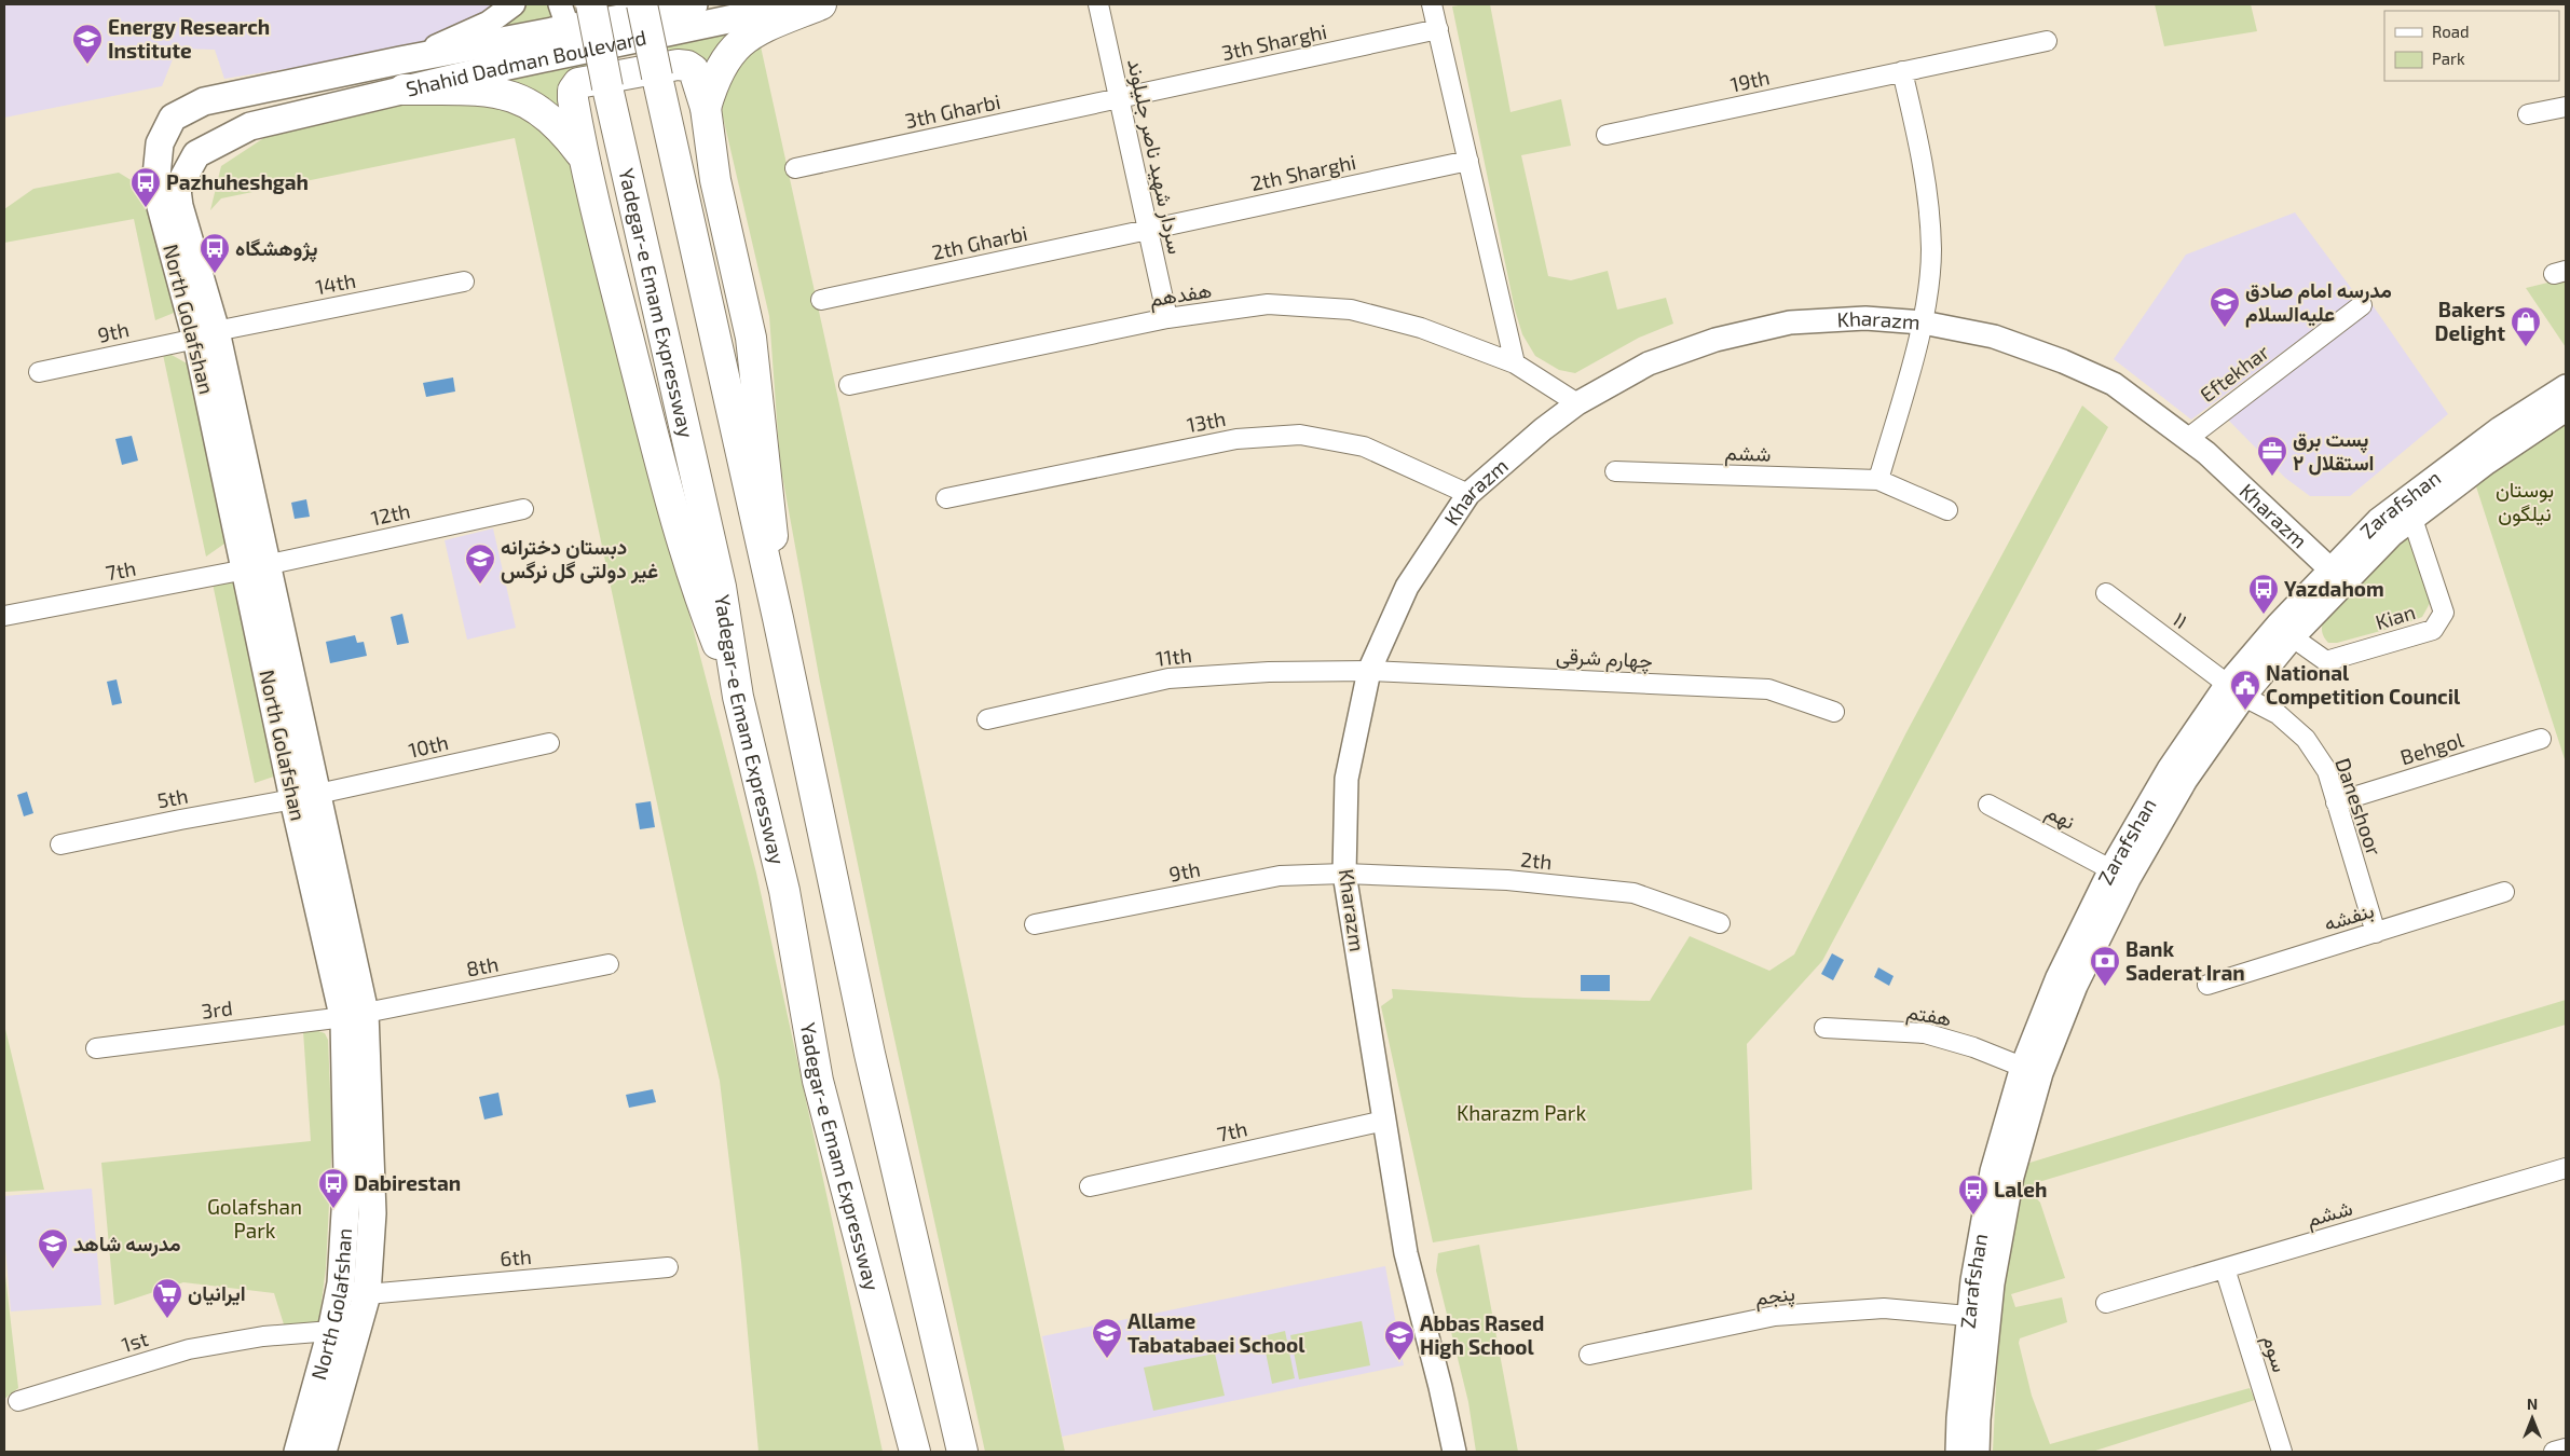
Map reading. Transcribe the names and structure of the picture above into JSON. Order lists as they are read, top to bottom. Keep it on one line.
{"streets":{"highway":["Yadegar-e Emam Expressway"],"main road":["Shahid Dadman Boulevard","North Golafshan"],"street":["3th Sharghi","19th","3th Gharbi","سردار شهید ناصر جلیلوند","2th Sharghi","2th Gharbi","14th","هفدهم","Kharazm","9th","Eftekhar","13th","ششم","Zarafshan","12th","7th","Kian","۱۱","11th","چهارم شرقی","10th","Behgol","5th","Daneshoor","نهم","2th","بنفشه","8th","3rd","هفتم","6th","پنجم","1st","سوم"]},"crossings":[["3th Sharghi","3th Gharbi"],["3th Sharghi","سردار شهید ناصر جلیلوند"],["Shahid Dadman Boulevard","North Golafshan"],["3th Gharbi","سردار شهید ناصر جلیلوند"],["سردار شهید ناصر جلیلوند","2th Sharghi"],["سردار شهید ناصر جلیلوند","2th Gharbi"],["سردار شهید ناصر جلیلوند","هفدهم"],["2th Sharghi","2th Gharbi"],["14th","North Golafshan"],["14th","9th"],["هفدهم","Kharazm"],["North Golafshan","9th"],["North Golafshan","12th"],["North Golafshan","7th"],["North Golafshan","10th"],["North Golafshan","5th"],["North Golafshan","8th"],["North Golafshan","3rd"],["North Golafshan","6th"],["North Golafshan","1st"],["Kharazm","9th"],["Kharazm","Eftekhar"],["Kharazm","13th"],["Kharazm","Zarafshan"],["Kharazm","7th"],["Kharazm","11th"],["Kharazm","چهارم شرقی"],["Kharazm","2th"],["9th","2th"],["ششم","سوم"],["Zarafshan","Kian"],["Zarafshan","۱۱"],["Zarafshan","Daneshoor"],["Zarafshan","نهم"],["Zarafshan","هفتم"],["Zarafshan","پنجم"],["12th","7th"],["۱۱","Daneshoor"],["11th","چهارم شرقی"],["10th","5th"],["Behgol","Daneshoor"],["Daneshoor","بنفشه"],["8th","3rd"]],"parks":["بوستان نیلگون","Kharazm Park","Golafshan Park"],"places":{"school or university":["Energy Research Institute","مدرسه امام صادق علیه‌السلام","دبستان دخترانه غیر دولتی گل نرگس","مدرسه شاهد","Allame Tabatabaei School","Abbas Rased High School"],"bus stop":["Pazhuheshgah","پژوهشگاه","Yazdahom","Dabirestan","Laleh"],"shop":["Bakers Delight"],"office":["پست برق استقلال ۲"],"public building":["National Competition Council"],"bank":["Bank Saderat Iran"],"supermarket":["ایرانیان"]},"legend":["Road","Park"],"north":"top"}
